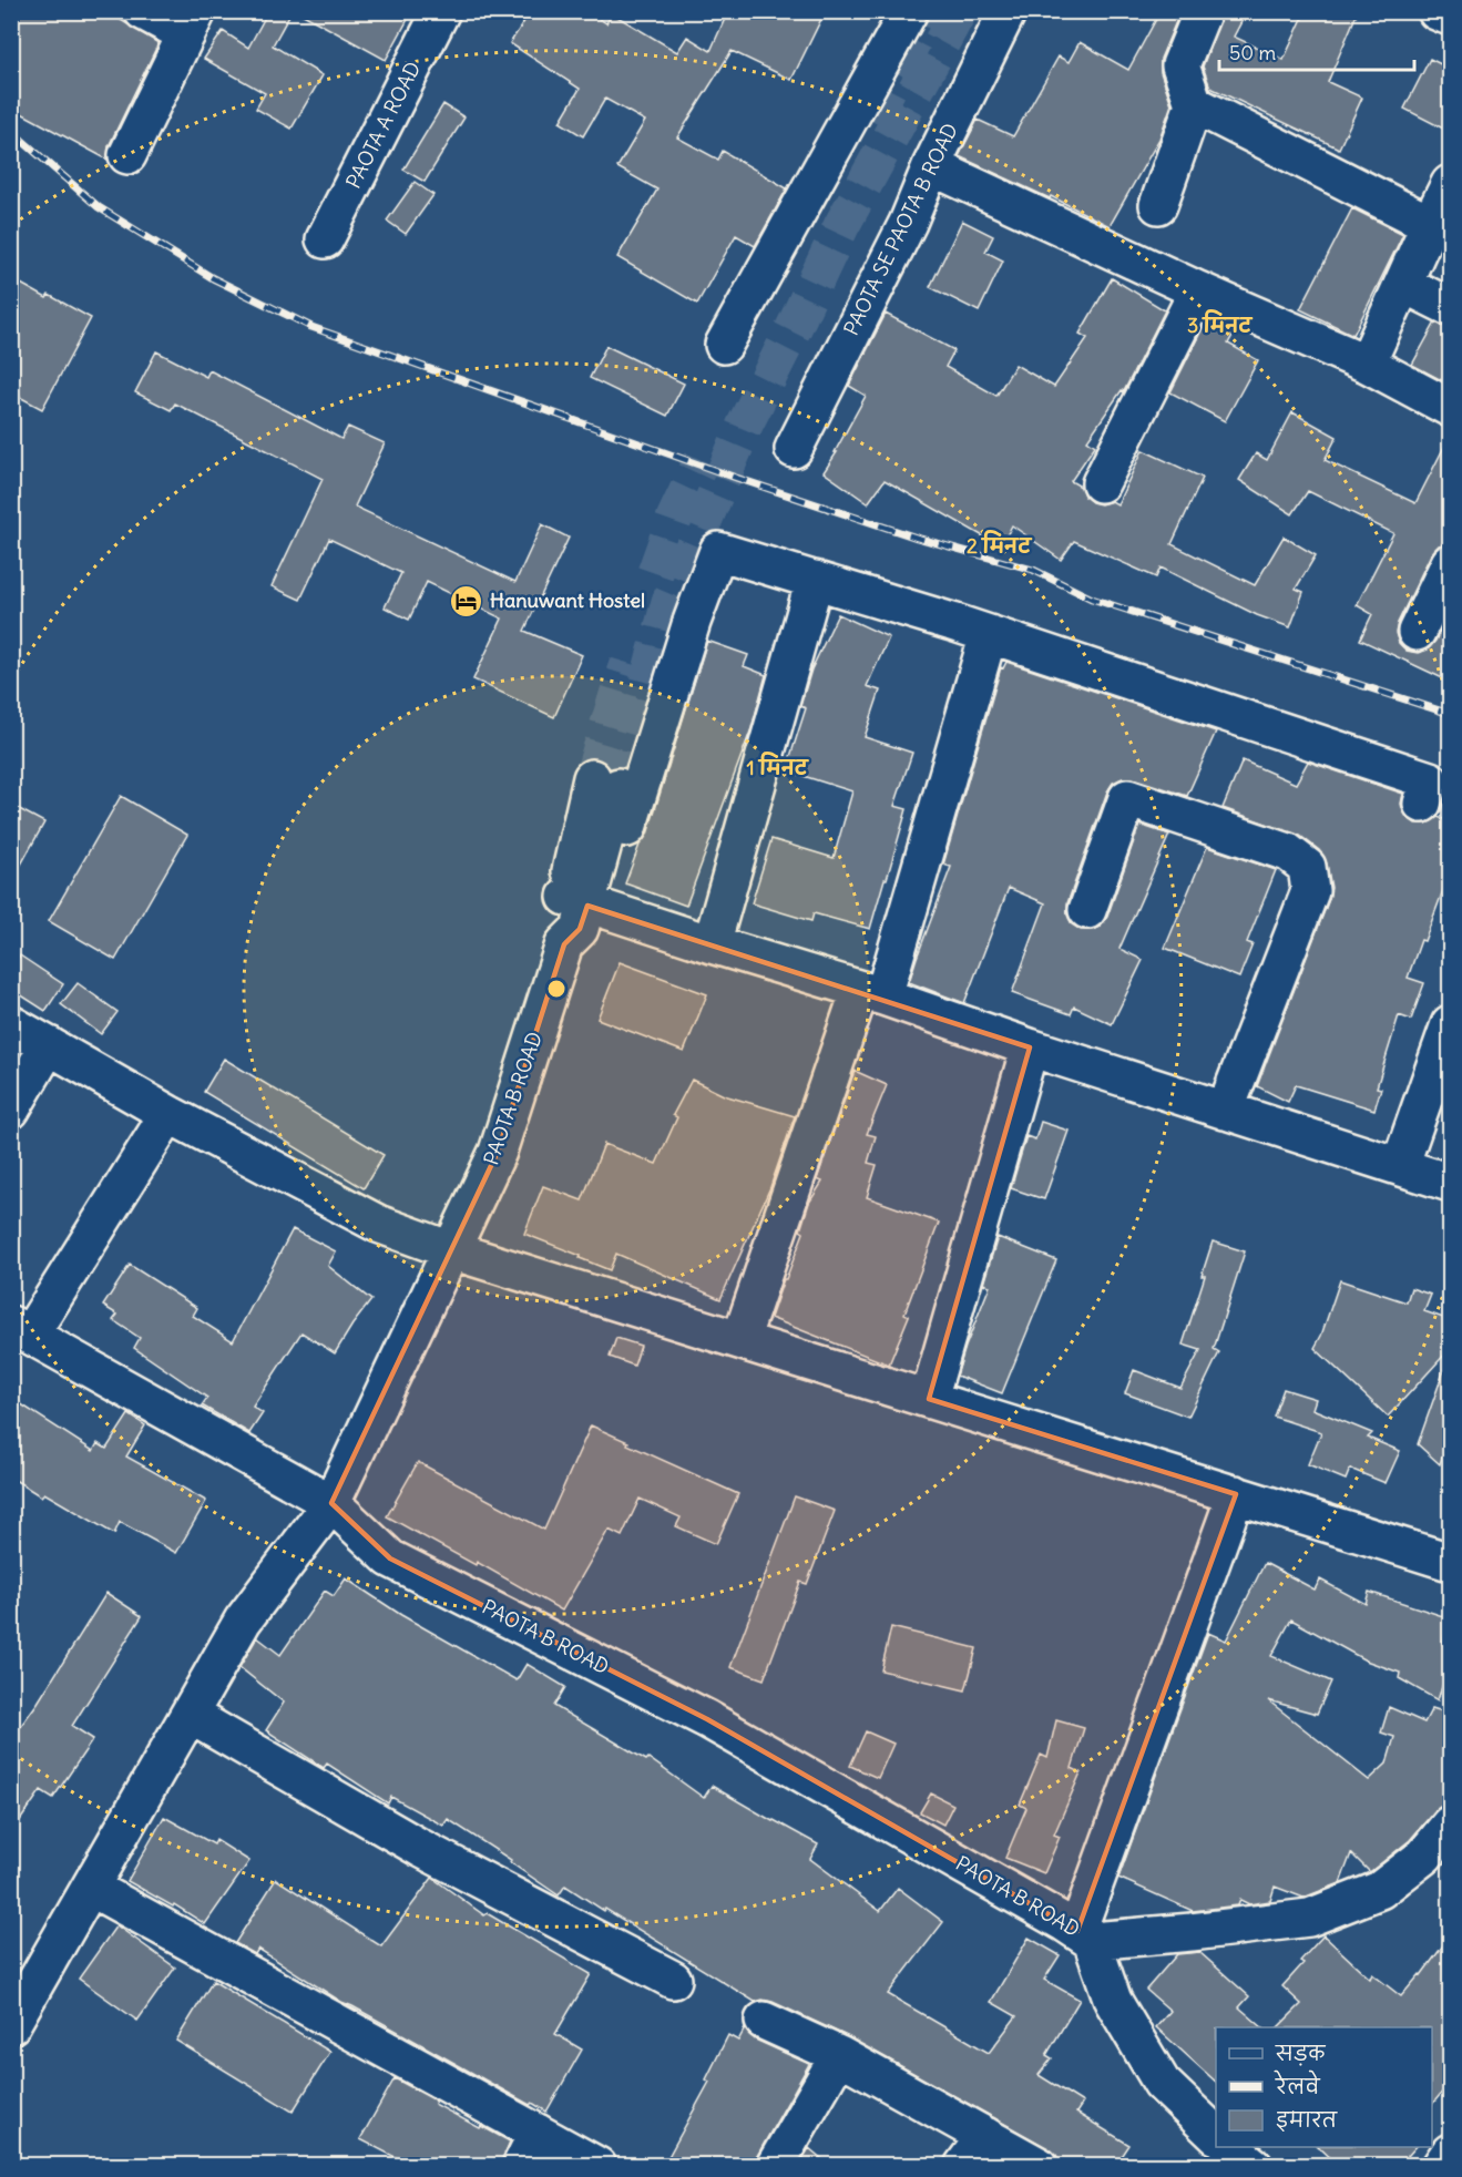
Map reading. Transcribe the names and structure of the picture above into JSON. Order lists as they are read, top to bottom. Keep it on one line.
{"streets":{"street":["PAOTA A ROAD","PAOTA SE PAOTA B ROAD","PAOTA B ROAD"]},"places":{"hotel":["Hanuwant Hostel"]},"legend":["सड़क","रेलवे","इमारत"],"scale_bar":"50 m","rings":["3 मिनट","2 मिनट","1 मिनट"]}
